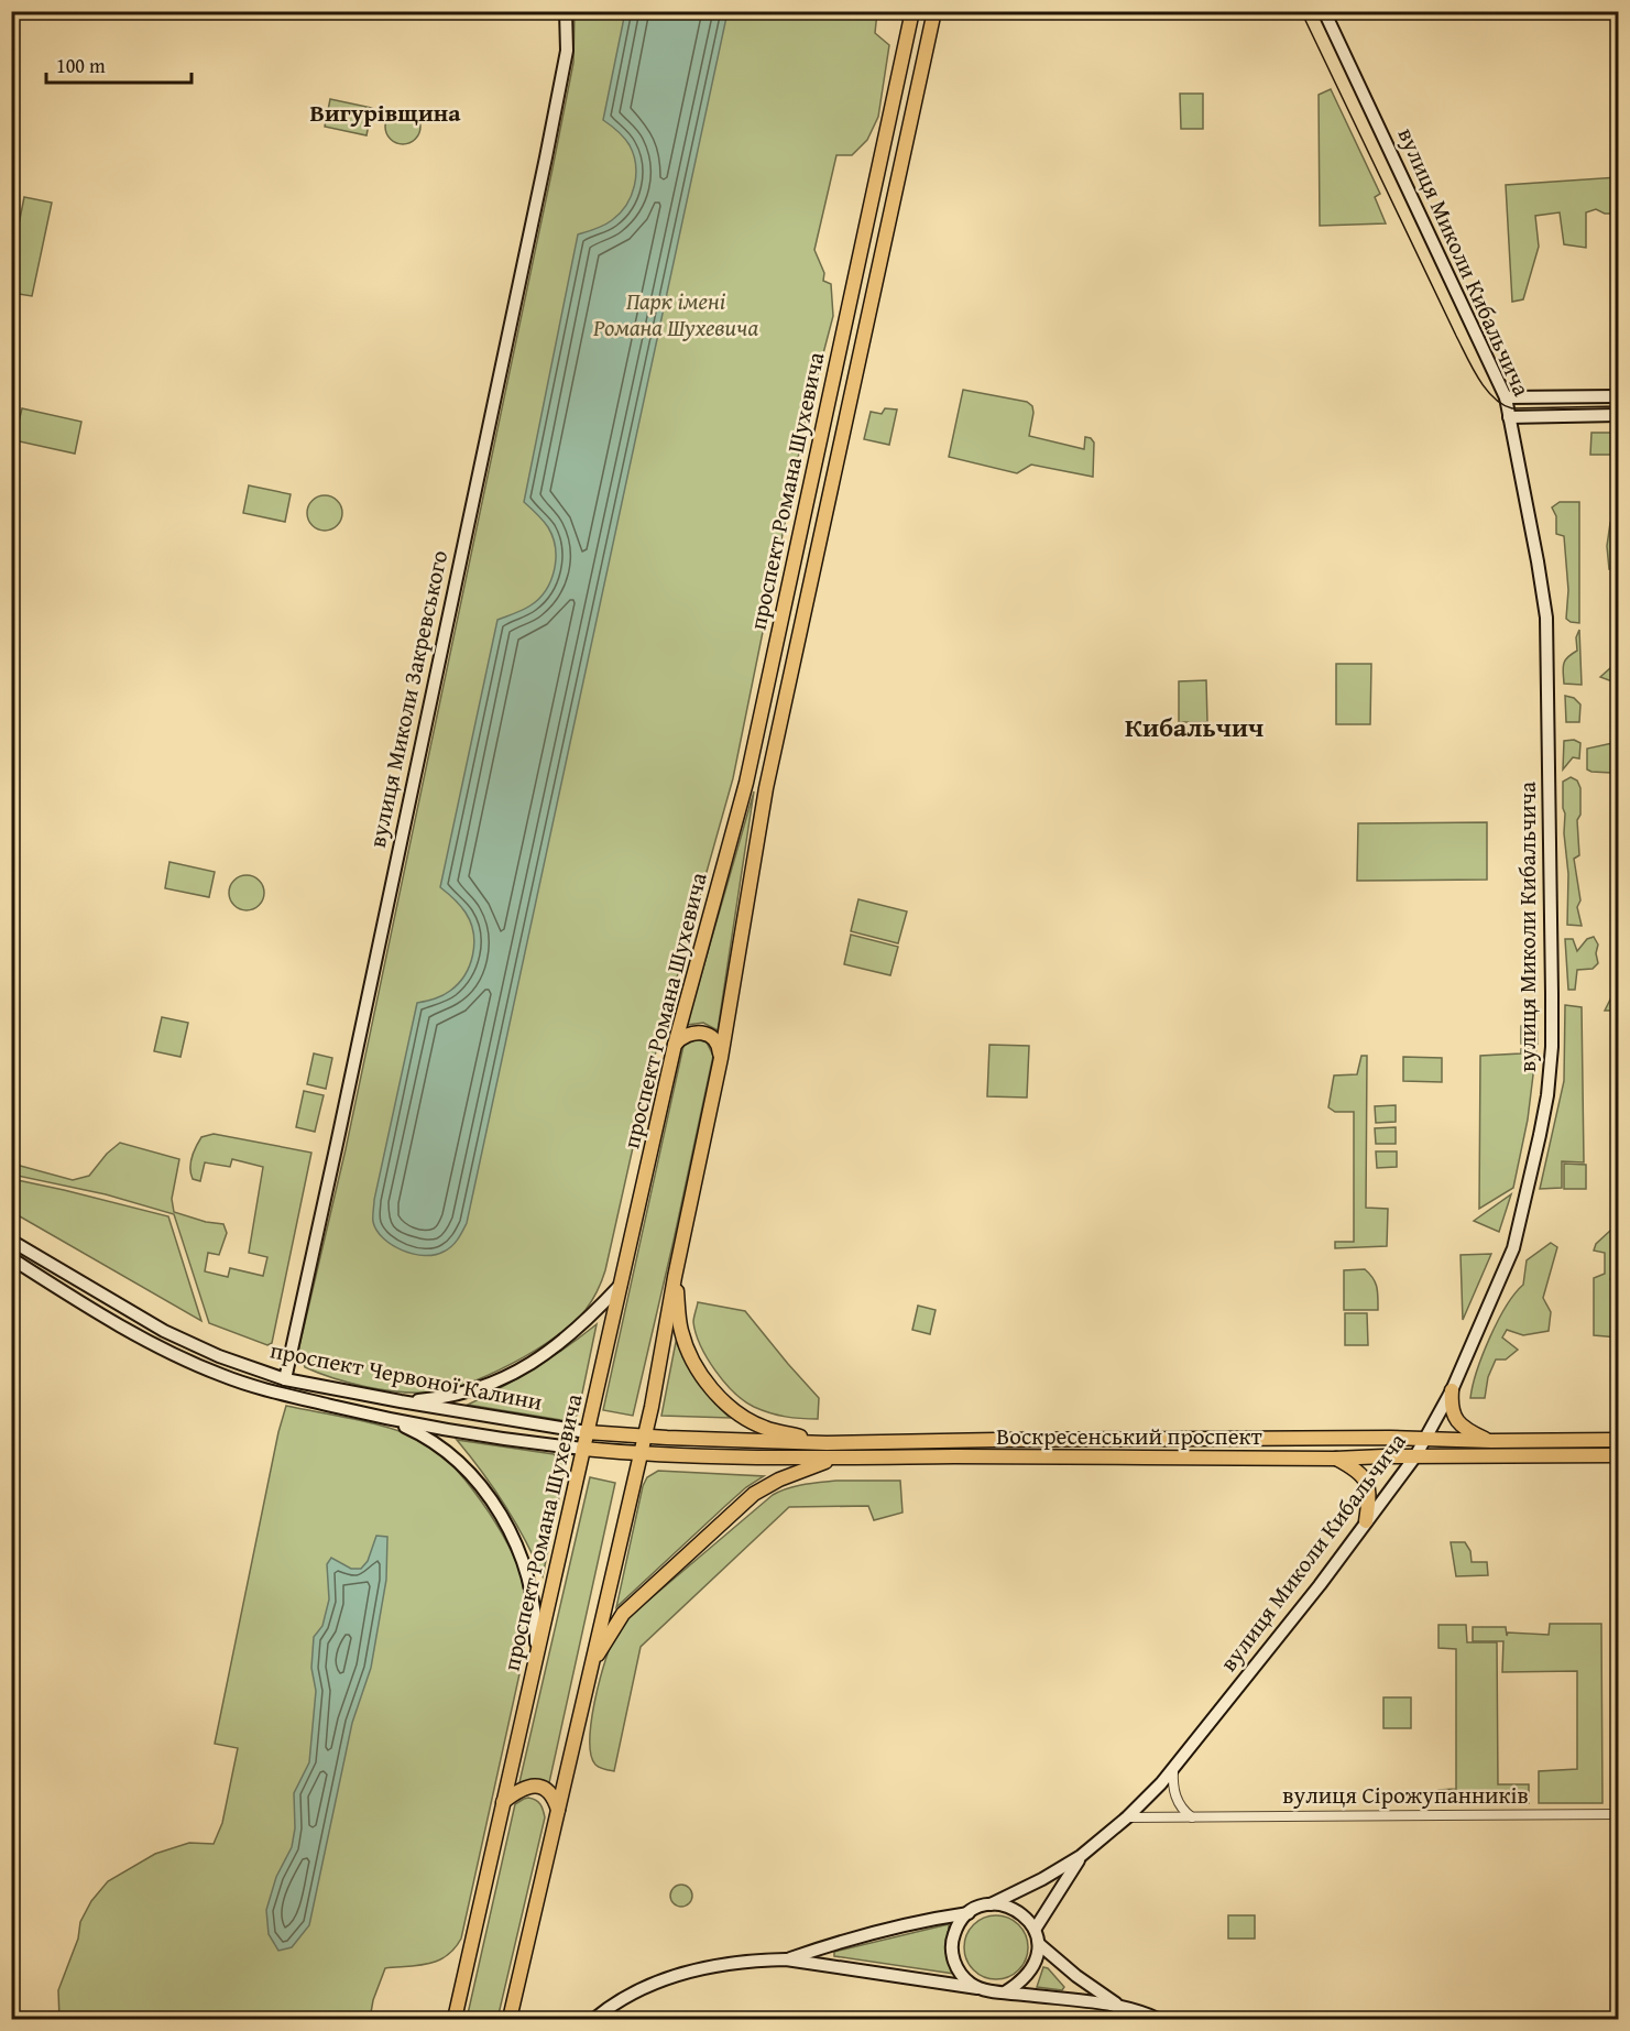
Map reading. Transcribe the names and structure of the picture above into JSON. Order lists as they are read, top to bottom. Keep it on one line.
{"streets":{"main road":["проспект Романа Шухевича","Воскресенський проспект"],"street":["вулиця Миколи Кибальчича","вулиця Миколи Закревського","проспект Червоної Калини","вулиця Сірожупанників"]},"crossings":[["вулиця Миколи Кибальчича","Воскресенський проспект"],["вулиця Миколи Кибальчича","вулиця Сірожупанників"],["проспект Романа Шухевича","проспект Червоної Калини"],["проспект Романа Шухевича","Воскресенський проспект"],["вулиця Миколи Закревського","проспект Червоної Калини"],["проспект Червоної Калини","Воскресенський проспект"]],"districts":["Вигурівщина","Кибальчич"],"parks":["Парк імені Романа Шухевича"],"scale_bar":"100 m"}
